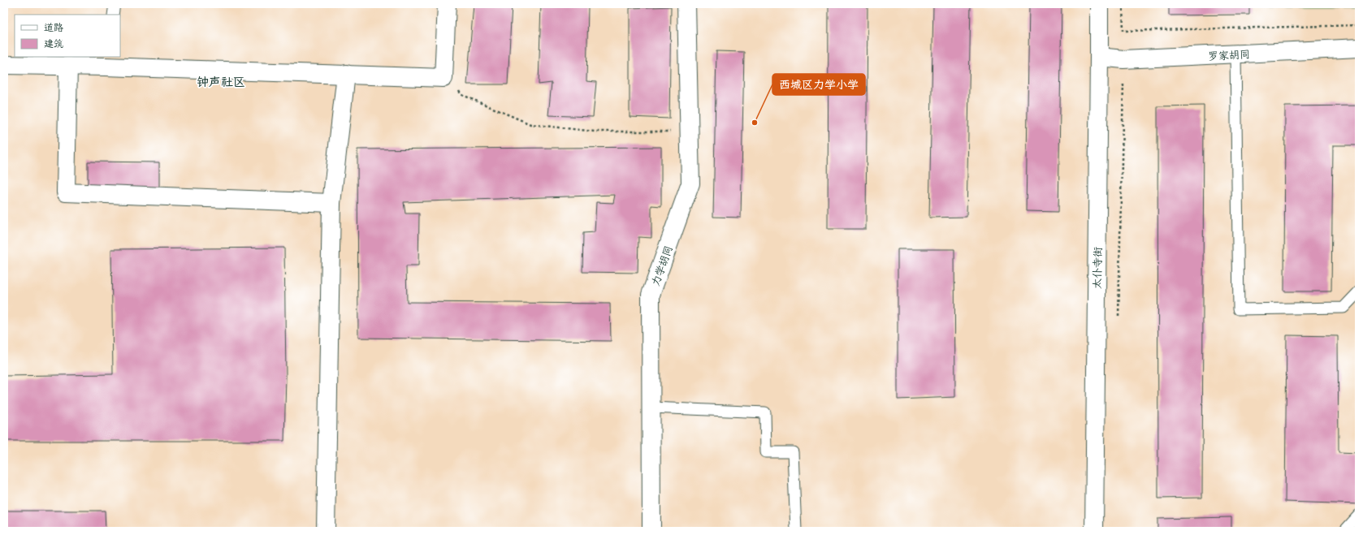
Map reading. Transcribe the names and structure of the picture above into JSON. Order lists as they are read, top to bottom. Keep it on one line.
{"streets":{"street":["罗家胡同","力学胡同","太仆寺街"]},"crossings":[["罗家胡同","太仆寺街"]],"districts":["钟声社区"],"places":["西城区力学小学"],"legend":["道路","建筑"]}
